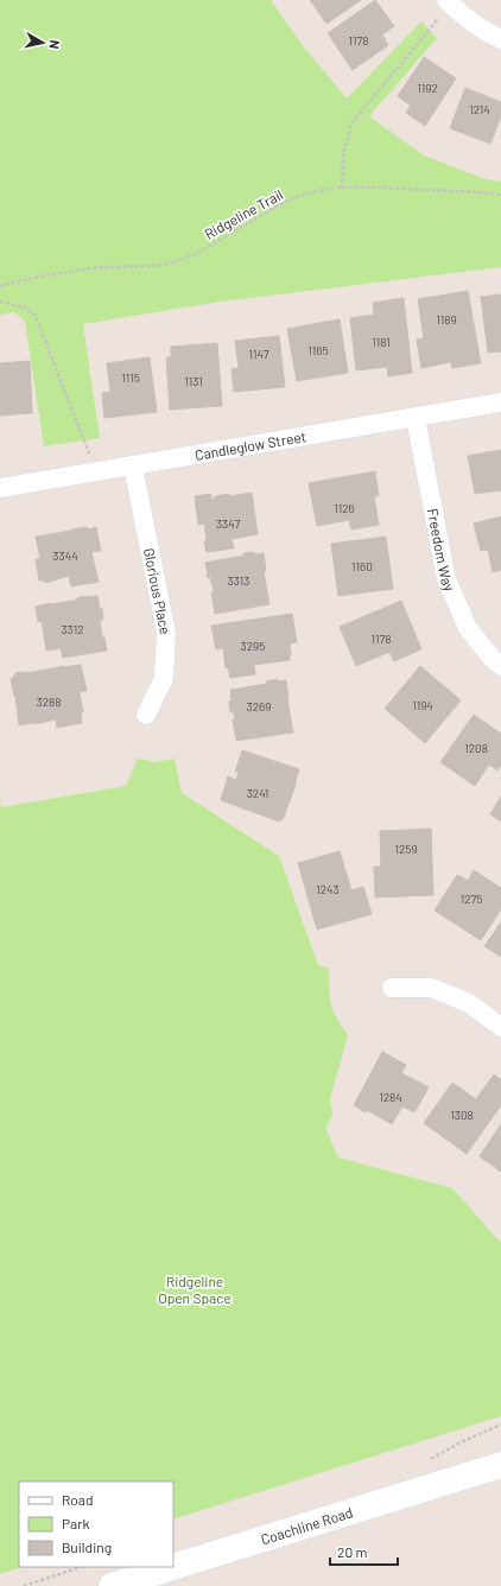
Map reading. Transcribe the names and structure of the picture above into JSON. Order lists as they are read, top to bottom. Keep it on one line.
{"streets":{"main road":["Coachline Road"],"street":["Candleglow Street","Freedom Way","Glorious Place"],"path":["Ridgeline Trail"]},"crossings":[["Candleglow Street","Freedom Way"],["Candleglow Street","Glorious Place"]],"parks":["Ridgeline Open Space"],"house_numbers":["1178","1192","1214","1189","1181","1165","1147","1115","1131","1126","3347","3344","1160","3313","3312","1178","3295","3288","1194","3269","1208","3241","1259","1243","1275","1284","1308"],"legend":["Road","Park","Building"],"scale_bar":"20 m","north":"right"}
